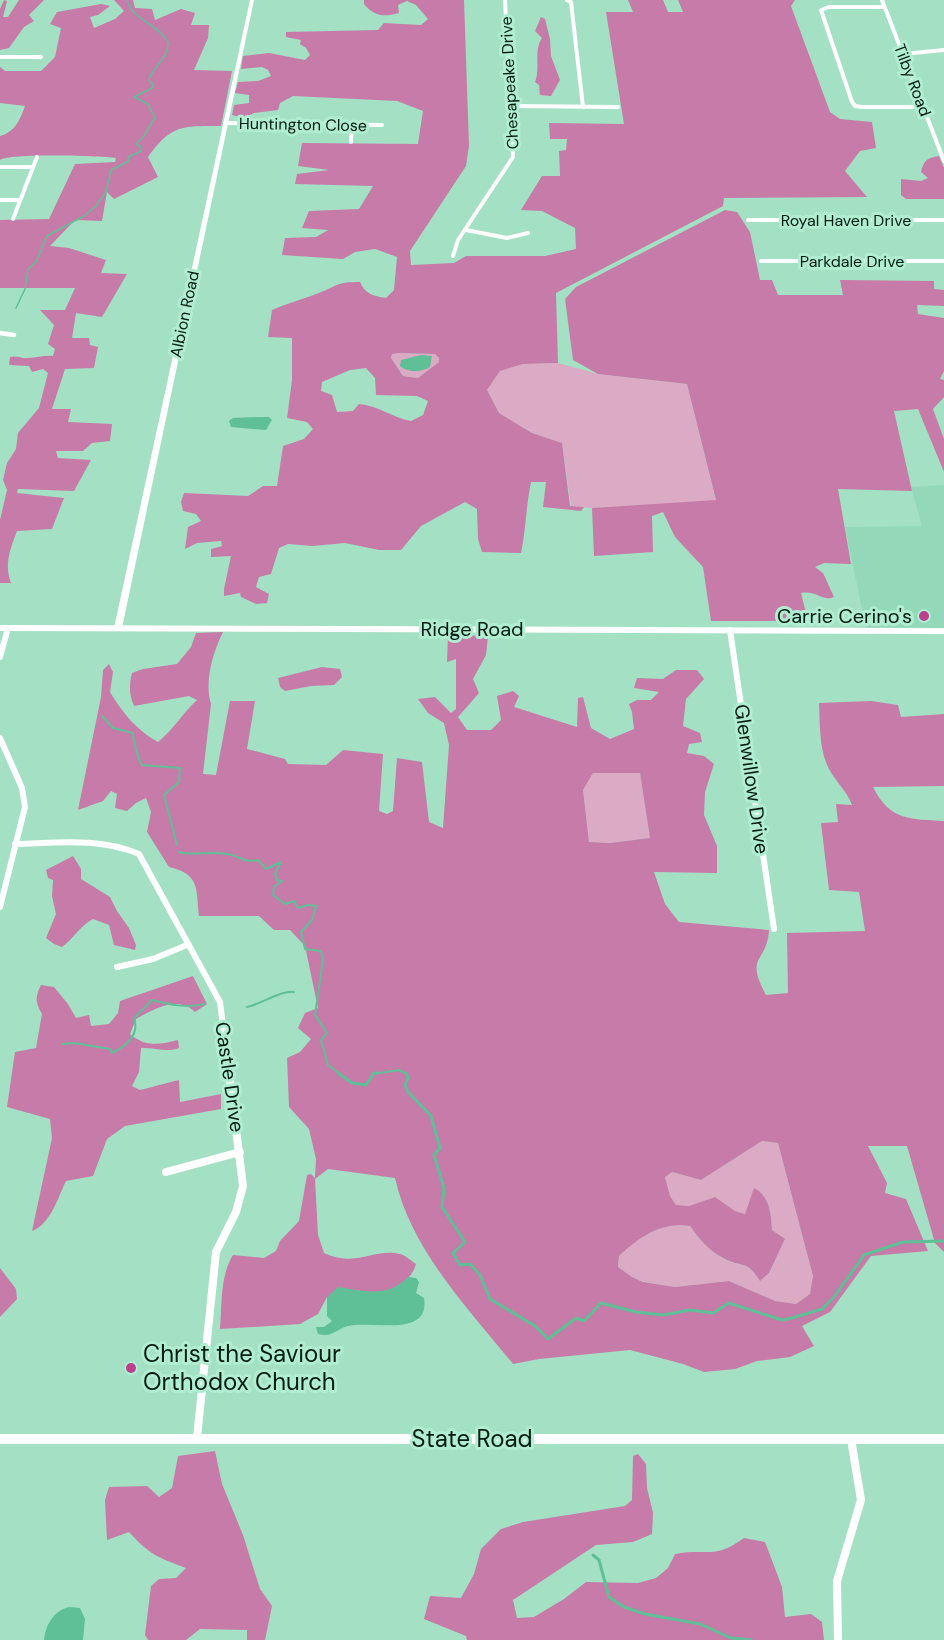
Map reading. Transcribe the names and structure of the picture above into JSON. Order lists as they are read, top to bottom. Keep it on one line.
{"streets":{"main road":["Ridge Road"],"street":["Tilby Road","Chesapeake Drive","Huntington Close","Royal Haven Drive","Parkdale Drive","Albion Road","Glenwillow Drive","Castle Drive","State Road"]},"crossings":[["Huntington Close","Albion Road"],["Albion Road","Ridge Road"],["Ridge Road","Glenwillow Drive"],["Castle Drive","State Road"]],"places":["Carrie Cerino's","Christ the Saviour Orthodox Church"]}
